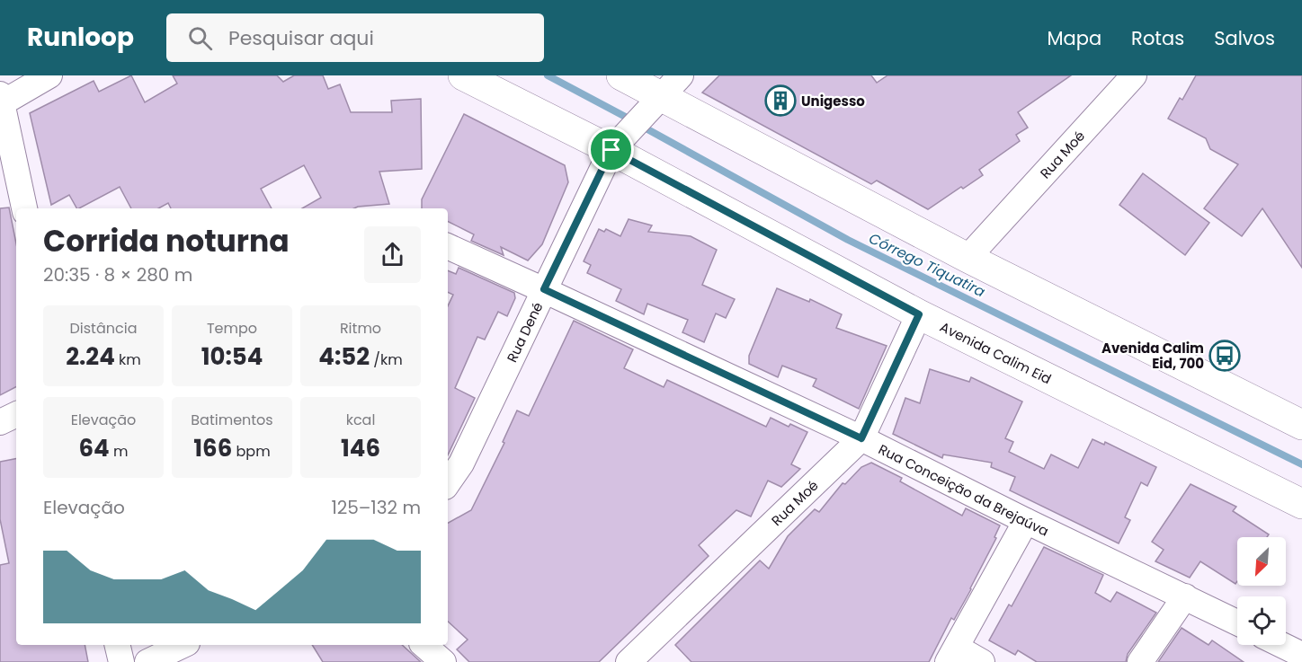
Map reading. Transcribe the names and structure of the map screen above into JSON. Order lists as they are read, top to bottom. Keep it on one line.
{"streets":{"main road":["Avenida Calim Eid"],"street":["Rua Moé","Rua Dené","Rua Conceição da Brejaúva"]},"crossings":[["Rua Moé","Avenida Calim Eid"],["Rua Moé","Rua Conceição da Brejaúva"],["Rua Dené","Avenida Calim Eid"],["Rua Dené","Rua Conceição da Brejaúva"]],"water":["Córrego Tiquatira"],"places":{"building":["Unigesso"],"bus stop":["Avenida Calim Eid, 700"]},"north":"bottom left","page":{"header":"Runloop","search":"Pesquisar aqui","nav":["Mapa","Rotas","Salvos"],"heading":["Corrida noturna","20:35 · 8 × 280 m"],"stats":[["Distância","2.24 km"],["Tempo","10:54"],["Ritmo","4:52 /km"],["Elevação","64 m"],["Batimentos","166 bpm"],["kcal","146"]],"chart":["Elevação","125–132 m"]}}
